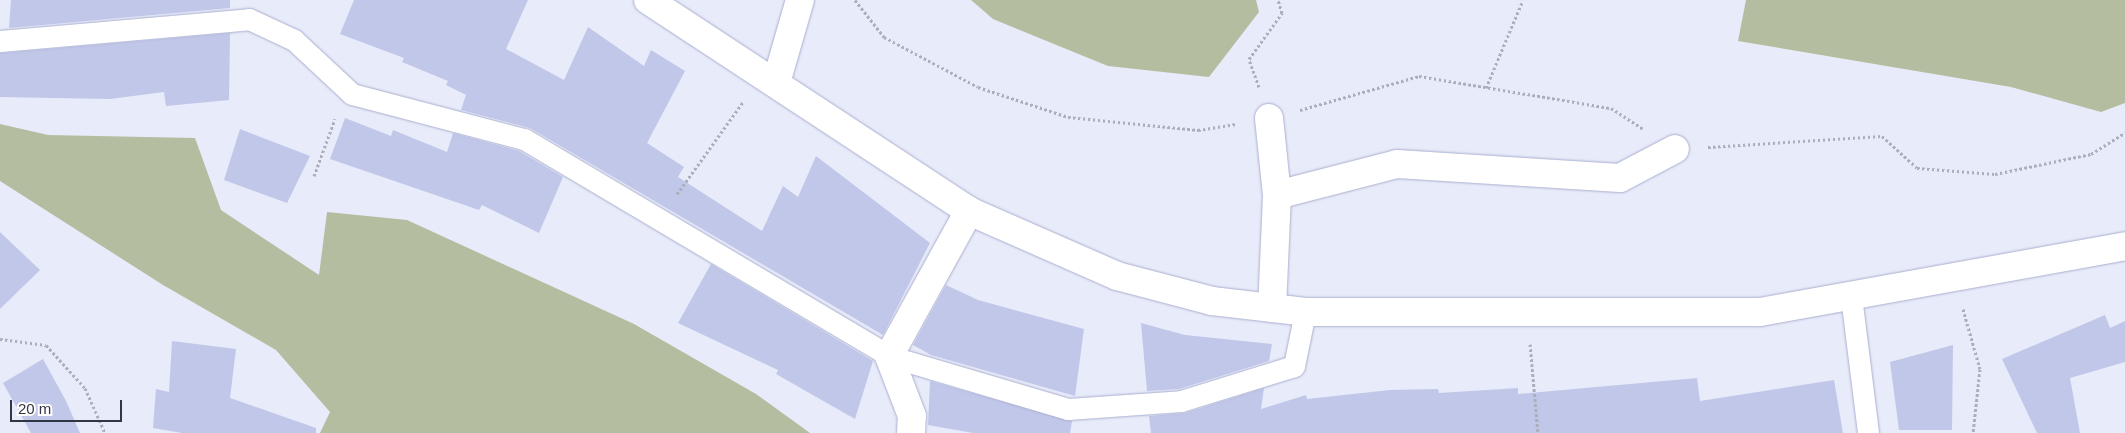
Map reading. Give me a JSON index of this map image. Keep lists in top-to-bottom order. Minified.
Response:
{"scale_bar":"20 m"}
